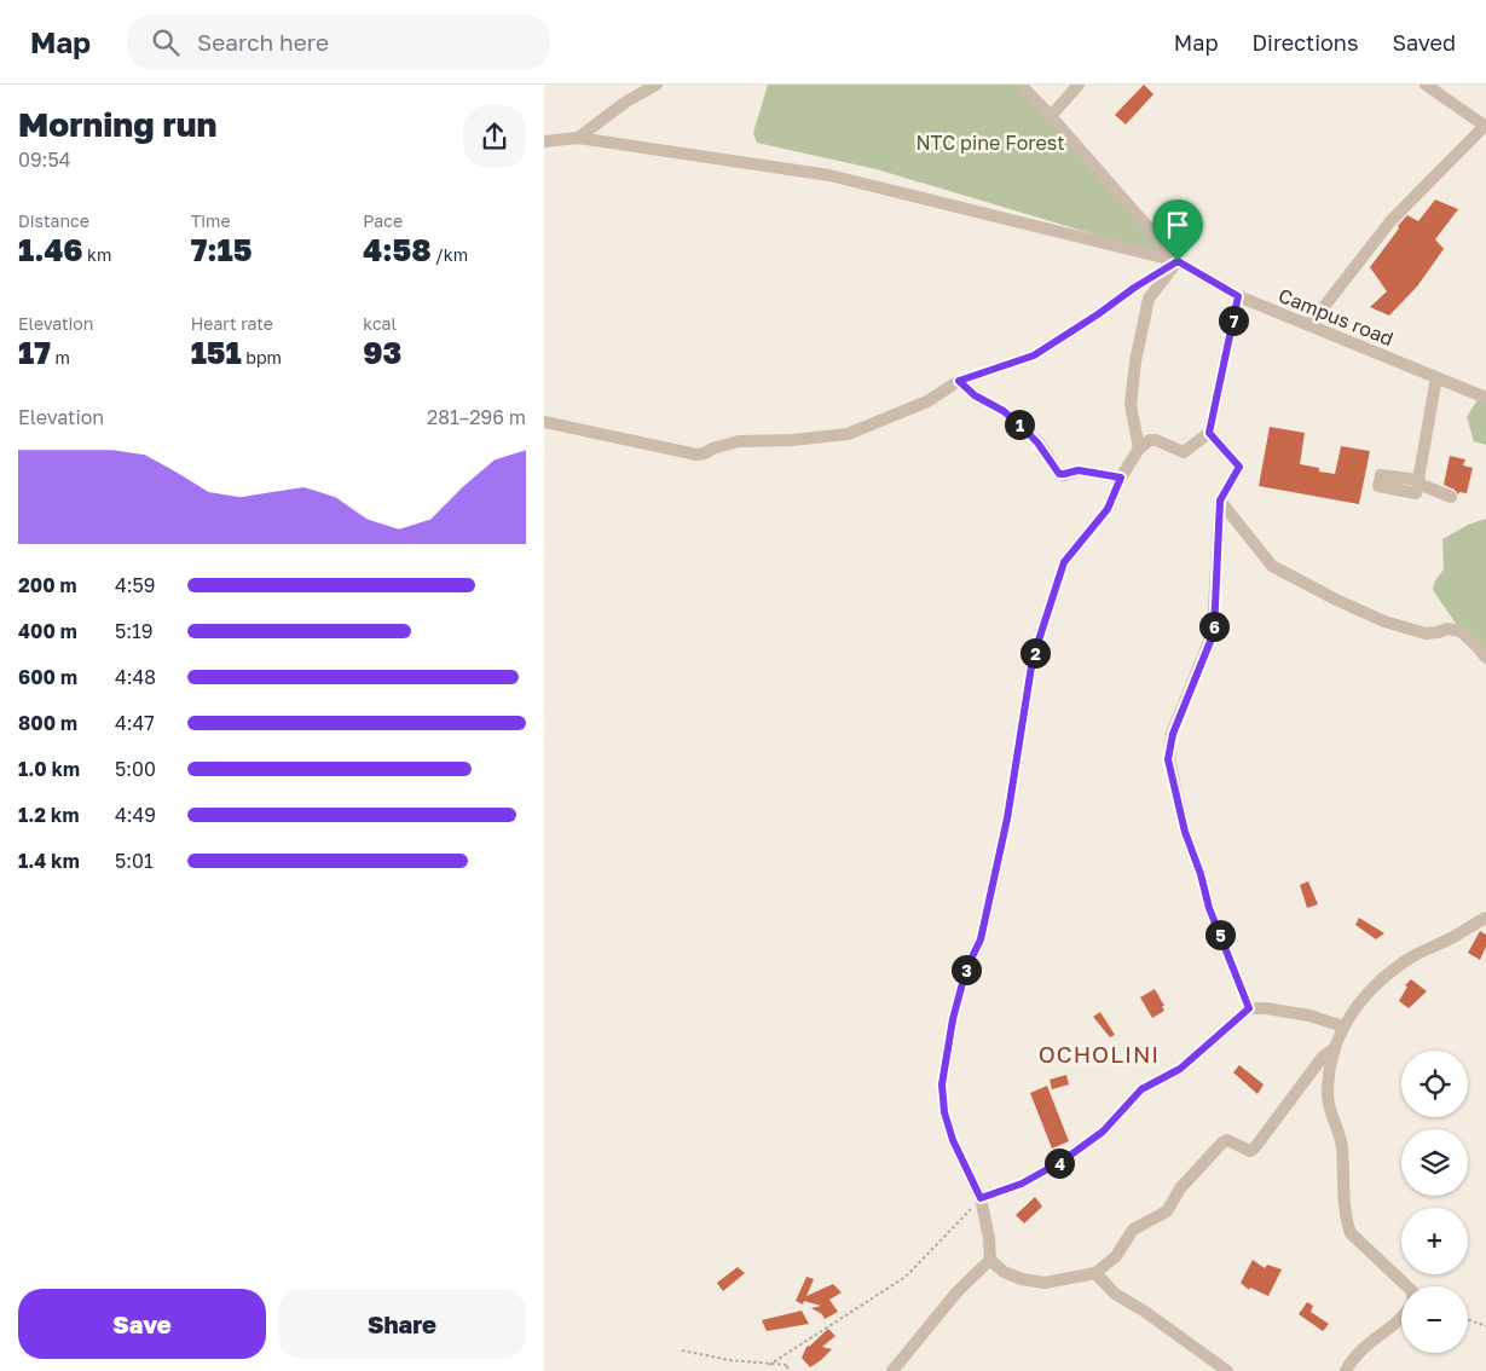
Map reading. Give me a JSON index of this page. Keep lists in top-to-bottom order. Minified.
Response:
{"streets":{"street":["Campus road"]},"districts":["OCHOLINI"],"parks":["NTC pine Forest"],"page":{"header":"Map","search":"Search here","nav":["Map","Directions","Saved"],"heading":["Morning run","09:54"],"stats":[["Distance","1.46 km"],["Time","7:15"],["Pace","4:58 /km"],["Elevation","17 m"],["Heart rate","151 bpm"],["kcal","93"]],"pins":["7","1","6","2","5","3","4"],"chart":["Elevation","281–296 m"],"list":[{"name":"200 m","note":"4:59"},{"name":"400 m","note":"5:19"},{"name":"600 m","note":"4:48"},{"name":"800 m","note":"4:47"},{"name":"1.0 km","note":"5:00"},{"name":"1.2 km","note":"4:49"},{"name":"1.4 km","note":"5:01"}],"map_buttons":["+","−"],"buttons":["Save","Share"]}}
